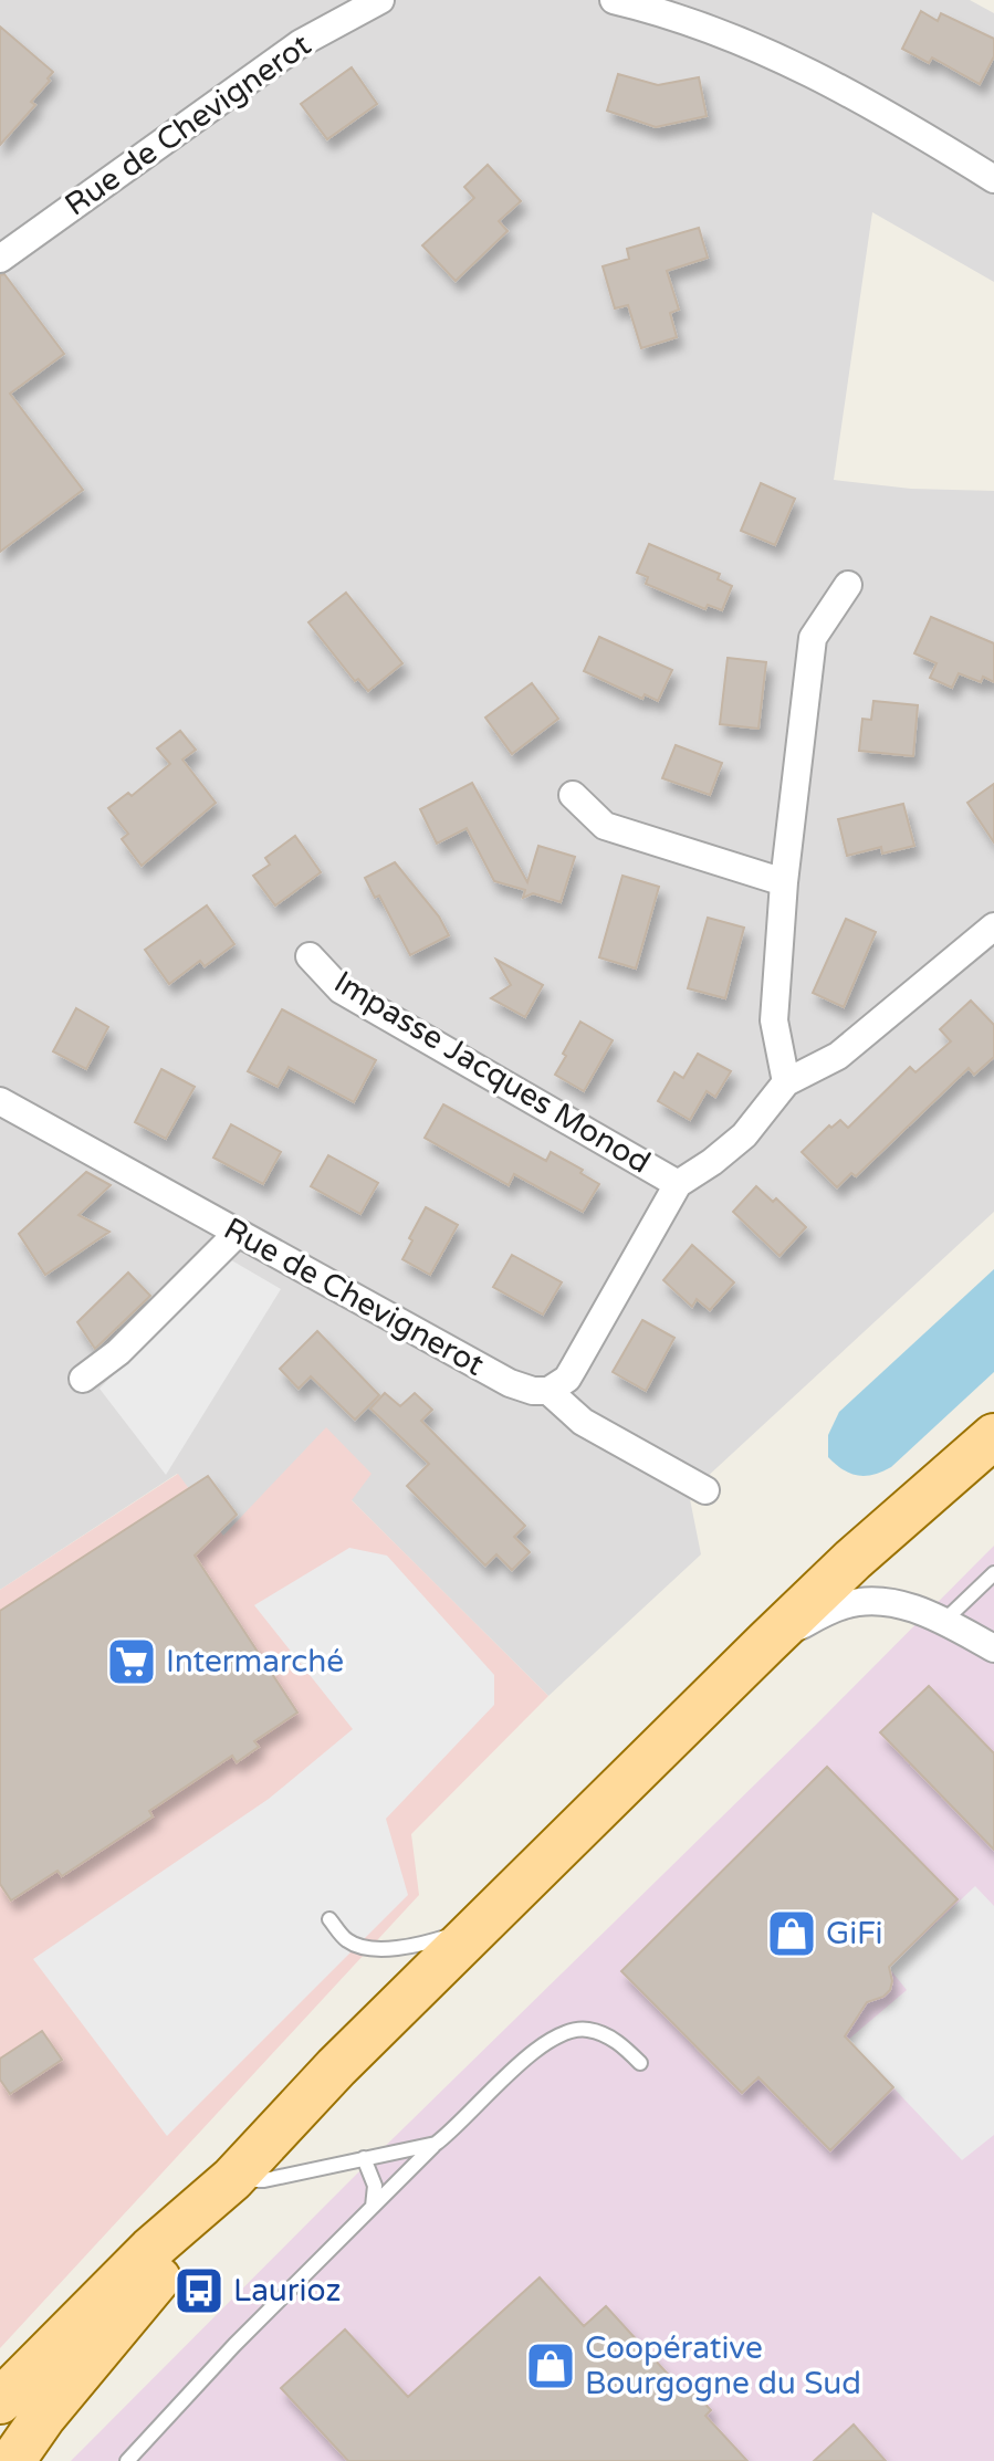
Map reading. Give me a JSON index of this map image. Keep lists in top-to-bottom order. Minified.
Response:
{"streets":{"street":["Rue de Chevignerot","Impasse Jacques Monod"]},"places":{"supermarket":["Intermarché"],"shop":["GiFi","Coopérative Bourgogne du Sud"],"bus stop":["Laurioz"]}}
